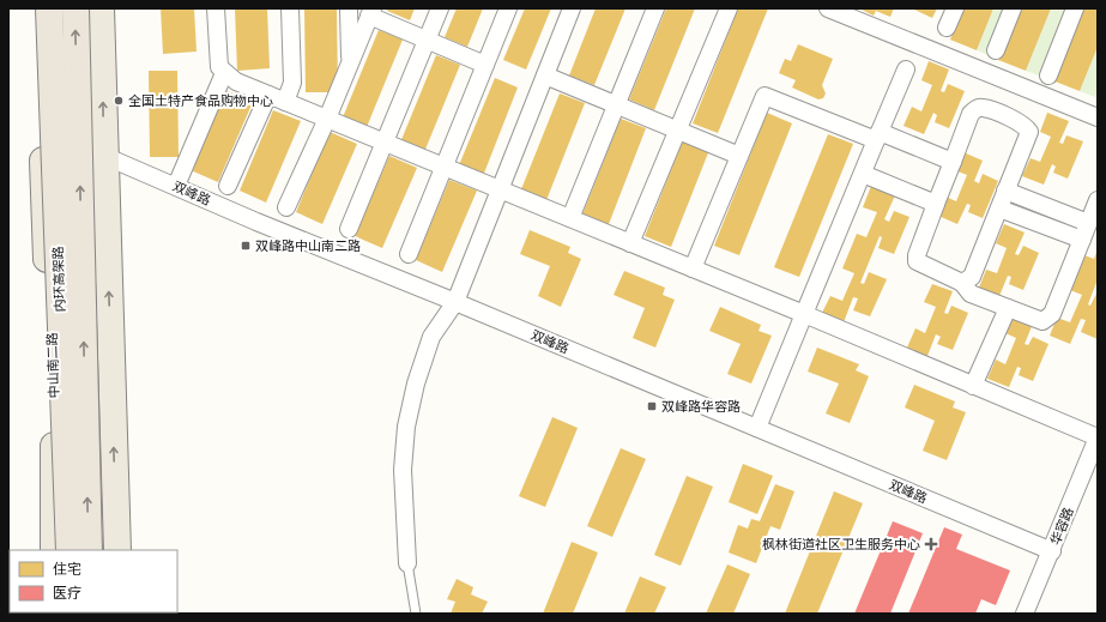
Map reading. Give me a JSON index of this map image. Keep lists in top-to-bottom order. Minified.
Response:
{"streets":{"highway":["内环高架路"],"main road":["中山南二路"],"street":["双峰路","华容路"]},"crossings":[["双峰路","中山南二路"],["双峰路","华容路"]],"places":{"other":["全国土特产食品购物中心"],"transit":["双峰路中山南二路","双峰路华容路"],"health":["枫林街道社区卫生服务中心"]},"legend":["住宅","医疗"]}
